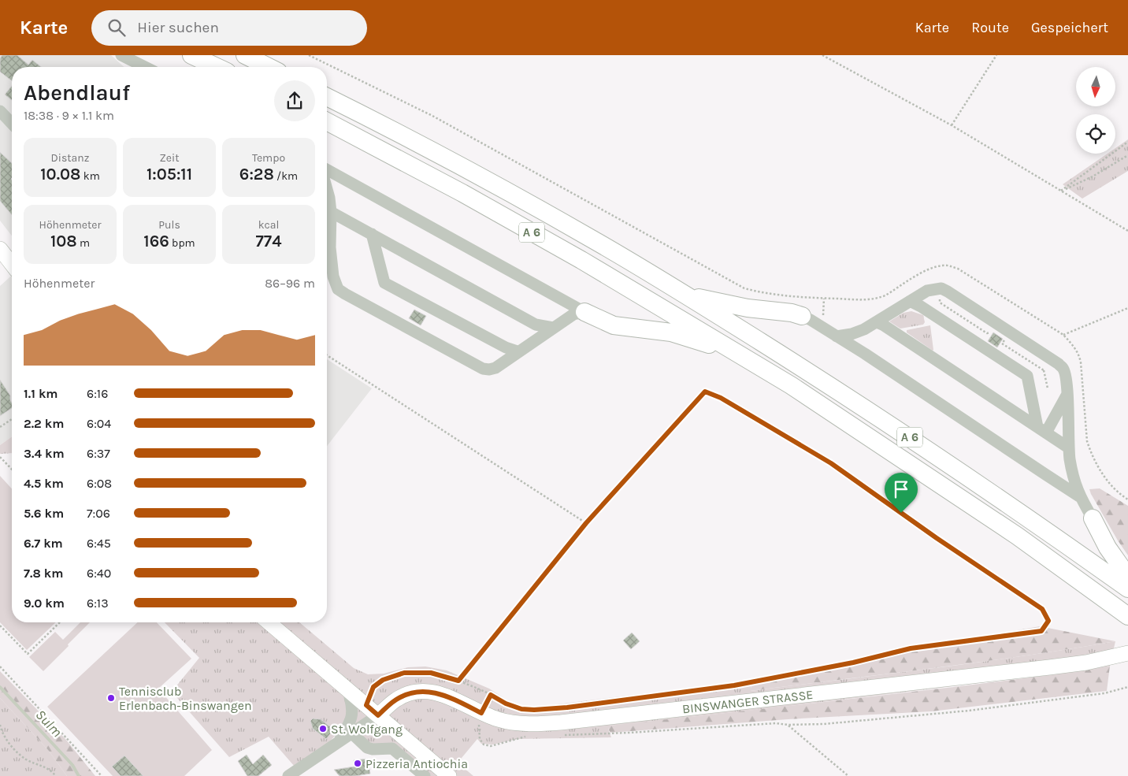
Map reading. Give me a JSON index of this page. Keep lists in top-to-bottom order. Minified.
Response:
{"streets":{"highway":["A 6"],"main road":["BINSWANGER STRASSE"]},"water":["Sulm"],"places":["Tennisclub Erlenbach-Binswangen","St. Wolfgang","Pizzeria Antiochia"],"north":"bottom","page":{"header":"Karte","search":"Hier suchen","nav":["Karte","Route","Gespeichert"],"heading":["Abendlauf","18:38 · 9 × 1.1 km"],"stats":[["Distanz","10.08 km"],["Zeit","1:05:11"],["Tempo","6:28 /km"],["Höhenmeter","108 m"],["Puls","166 bpm"],["kcal","774"]],"chart":["Höhenmeter","86–96 m"],"list":[{"name":"1.1 km","note":"6:16"},{"name":"2.2 km","note":"6:04"},{"name":"3.4 km","note":"6:37"},{"name":"4.5 km","note":"6:08"},{"name":"5.6 km","note":"7:06"},{"name":"6.7 km","note":"6:45"},{"name":"7.8 km","note":"6:40"},{"name":"9.0 km","note":"6:13"}]}}
